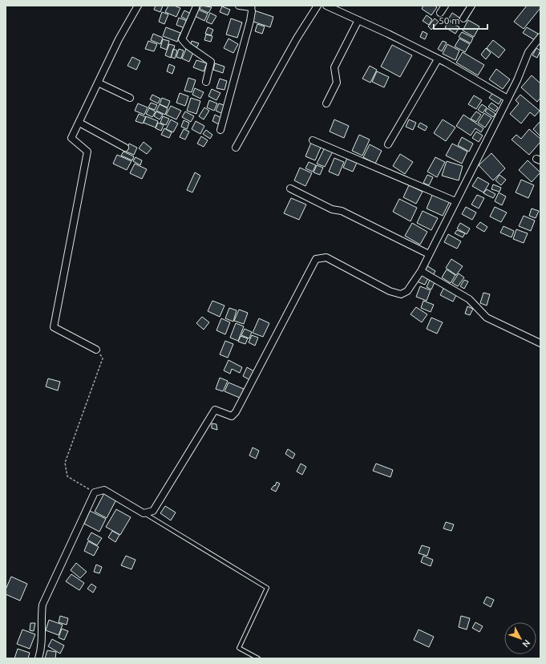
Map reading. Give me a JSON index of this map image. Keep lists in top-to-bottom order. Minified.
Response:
{"scale_bar":"50 m","north":"bottom right"}
